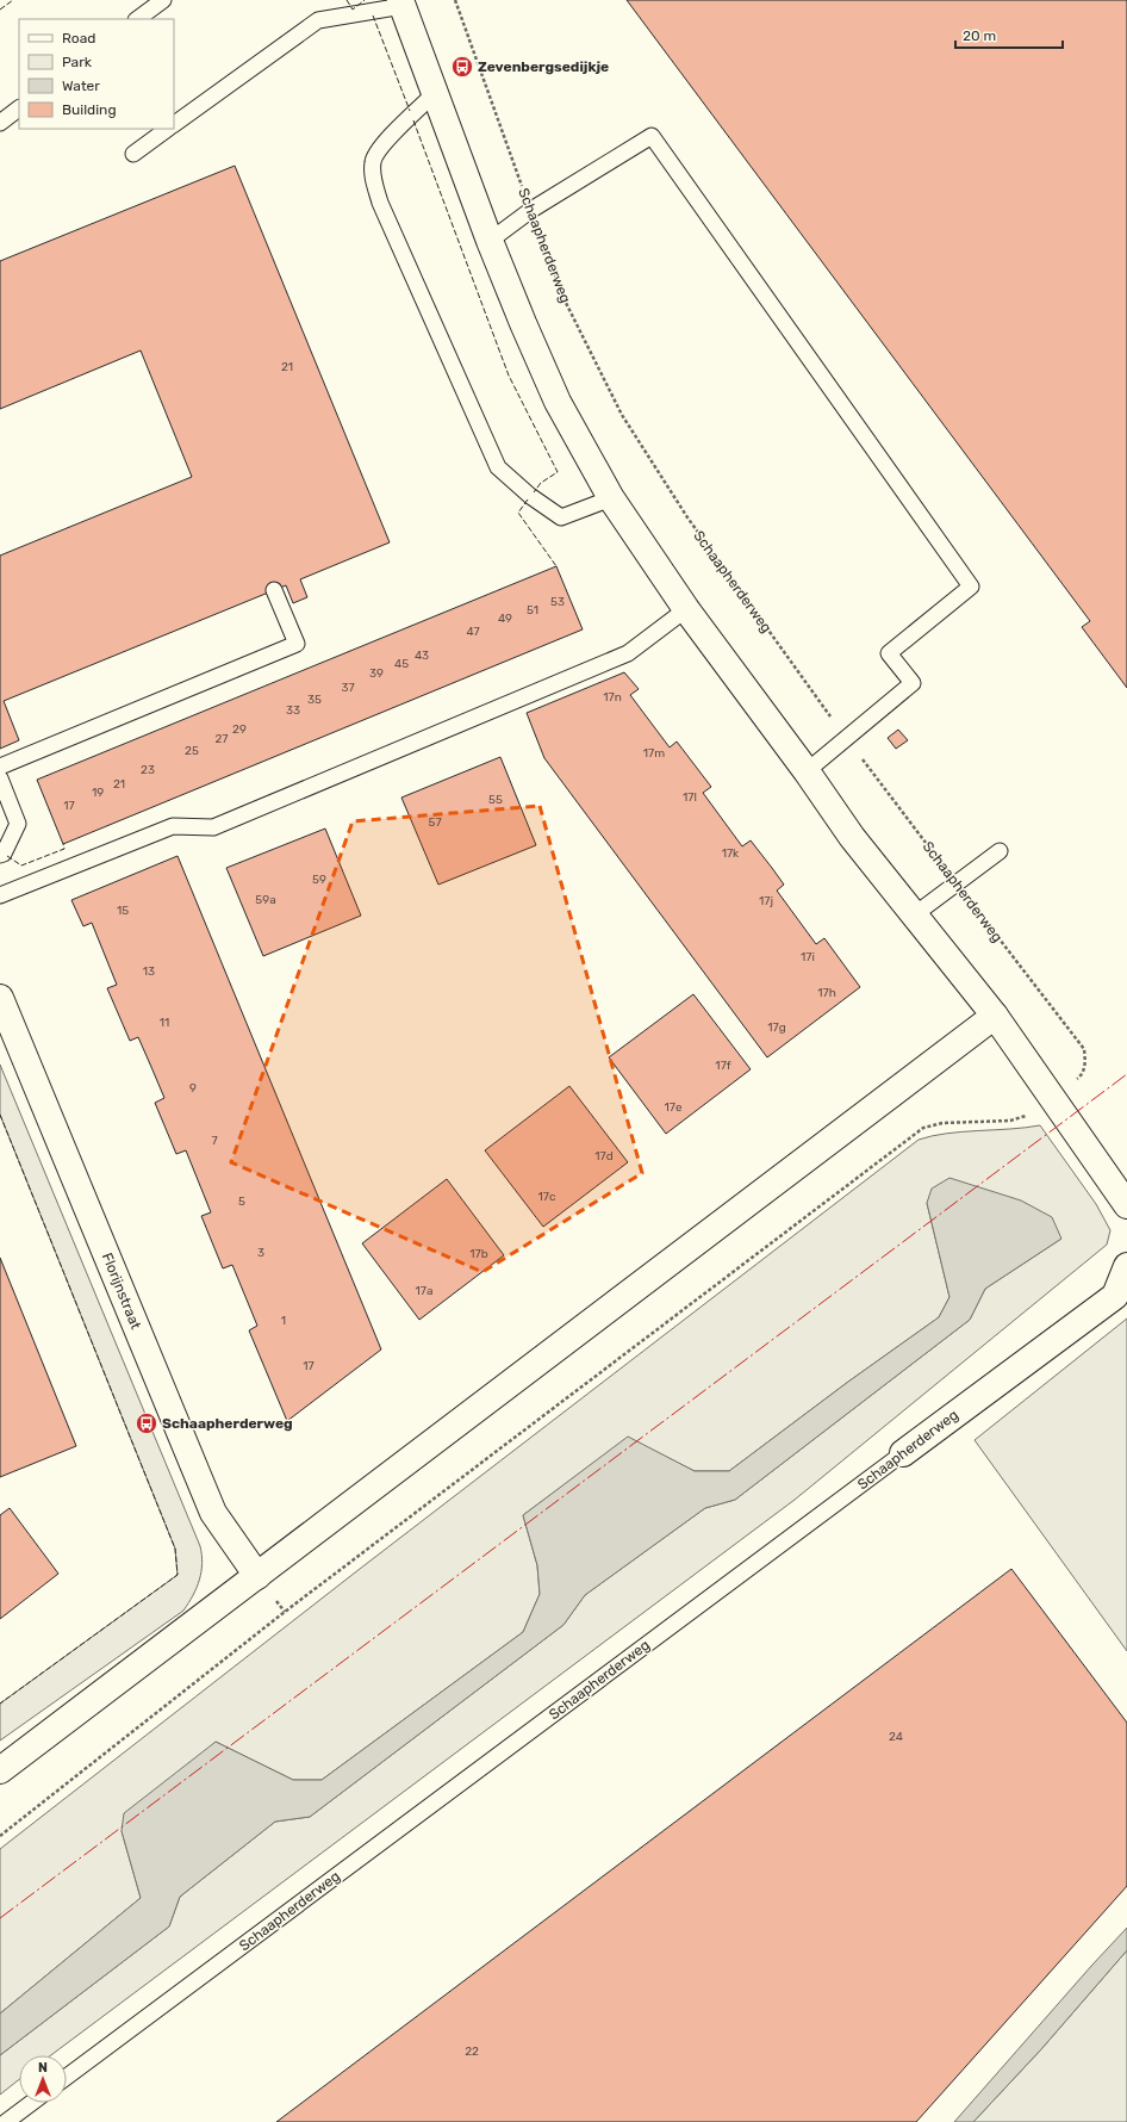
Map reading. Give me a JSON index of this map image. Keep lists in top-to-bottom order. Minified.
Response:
{"streets":{"street":["Schaapherderweg","Florijnstraat"]},"places":{"bus stop":["Zevenbergsedijkje","Schaapherderweg"]},"house_numbers":["21","53","51","49","47","43","45","39","37","17n","35","33","29","27","25","17m","23","21","19","17l","55","17","57","17k","59","59a","17j","15","17i","13","17h","11","17g","17f","9","17e","7","17d","17c","5","3","17b","17a","1","17","24","22"],"legend":["Road","Park","Water","Building"],"scale_bar":"20 m","north":"top"}
